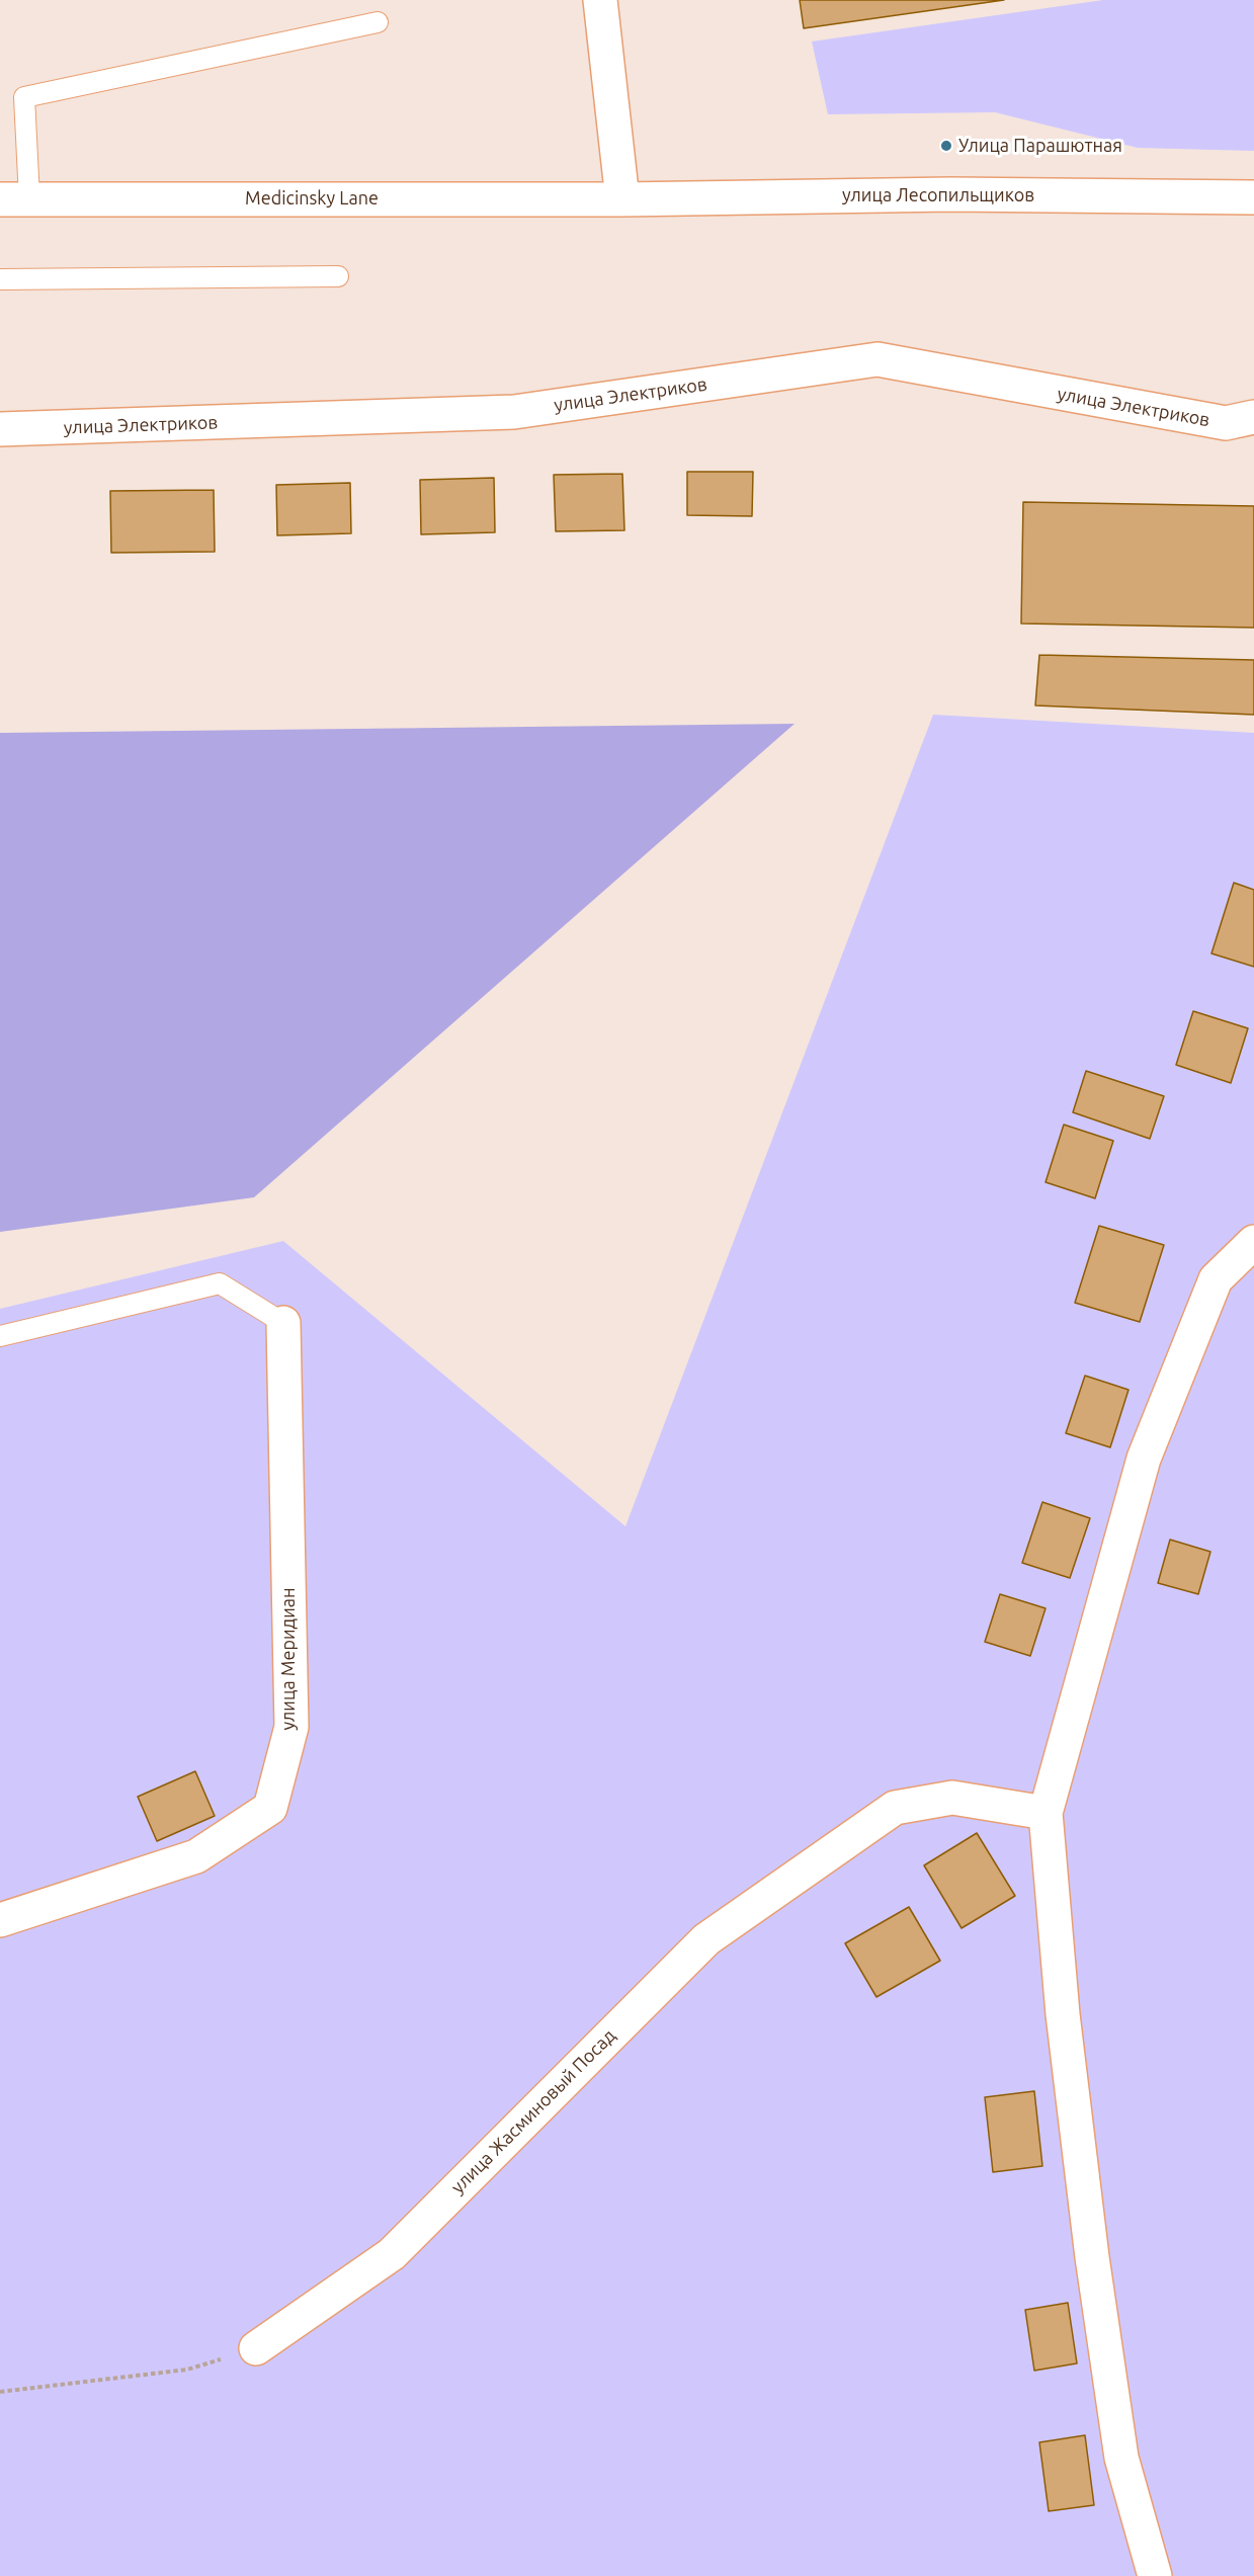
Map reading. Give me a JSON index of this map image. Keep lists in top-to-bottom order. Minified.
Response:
{"streets":{"street":["улица Лесопильщиков","Medicinsky Lane","улица Электриков","улица Меридиан","улица Жасминовый Посад"]},"crossings":[["улица Лесопильщиков","Medicinsky Lane"]],"places":["Улица Парашютная"]}
